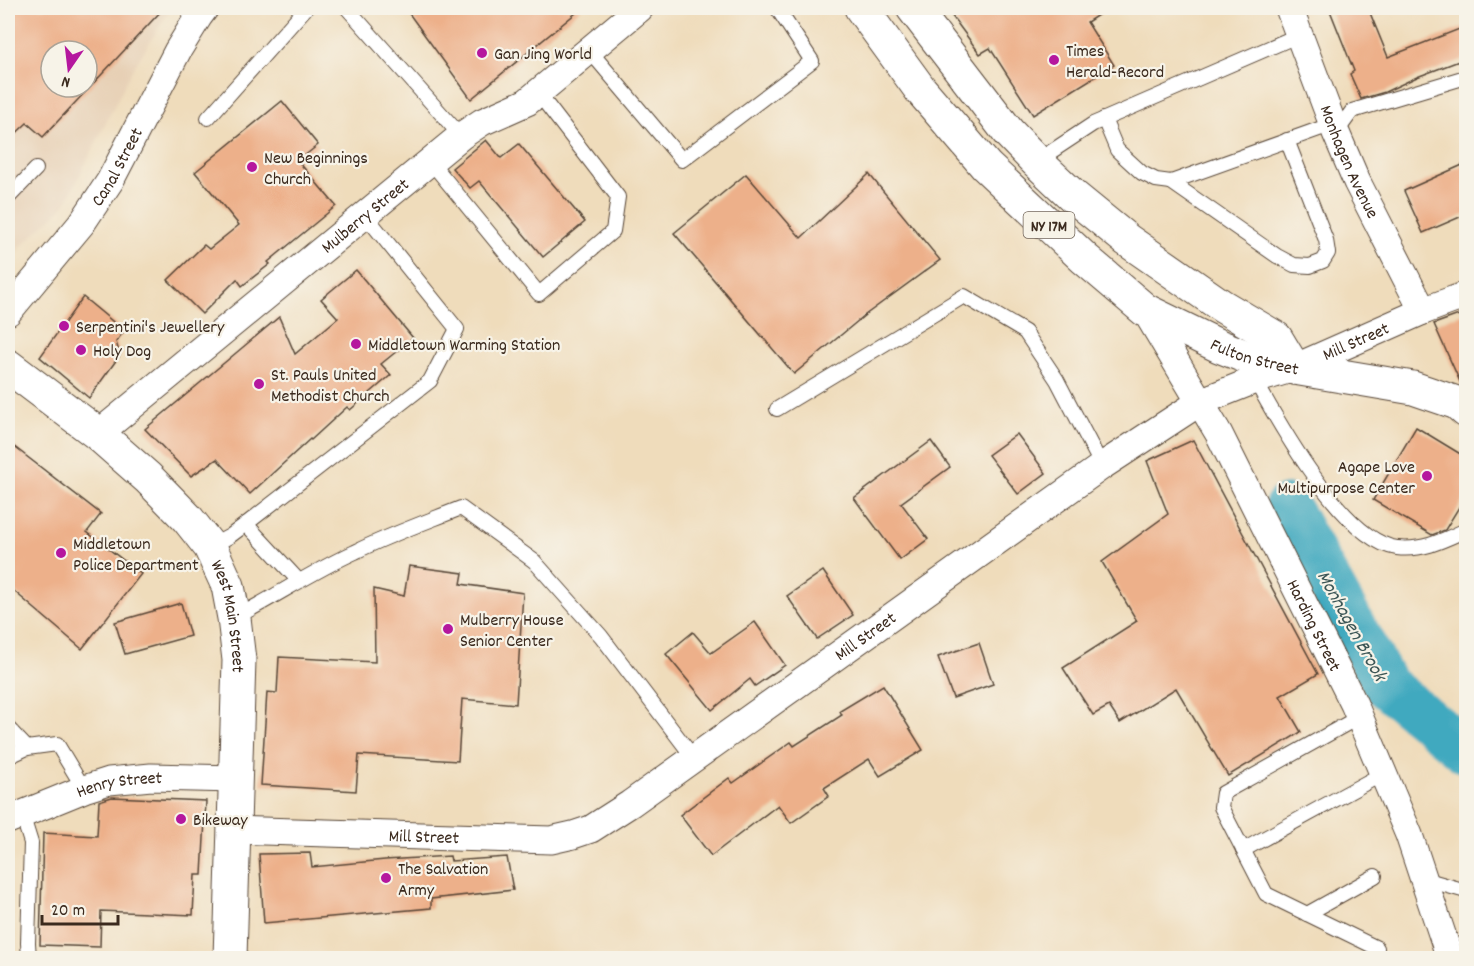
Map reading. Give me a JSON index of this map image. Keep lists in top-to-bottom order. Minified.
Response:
{"streets":{"main road":["NY 17M","Fulton Street","West Main Street"],"street":["Monhagen Avenue","Canal Street","Mulberry Street","Mill Street","Harding Street","Henry Street"]},"crossings":[["Monhagen Avenue","Mill Street"],["Mulberry Street","West Main Street"],["NY 17M","Mill Street"],["NY 17M","Fulton Street"],["Mill Street","Fulton Street"],["Mill Street","West Main Street"],["Mill Street","Harding Street"],["Fulton Street","Harding Street"],["West Main Street","Henry Street"]],"water":["Monhagen Brook"],"places":["Gan Jing World","Times Herald-Record","New Beginnings Church","Serpentini's Jewellery","Middletown Warming Station","Holy Dog","St. Pauls United Methodist Church","Agape Love Multipurpose Center","Middletown Police Department","Mulberry House Senior Center","Bikeway","The Salvation Army"],"scale_bar":"20 m","north":"bottom"}
